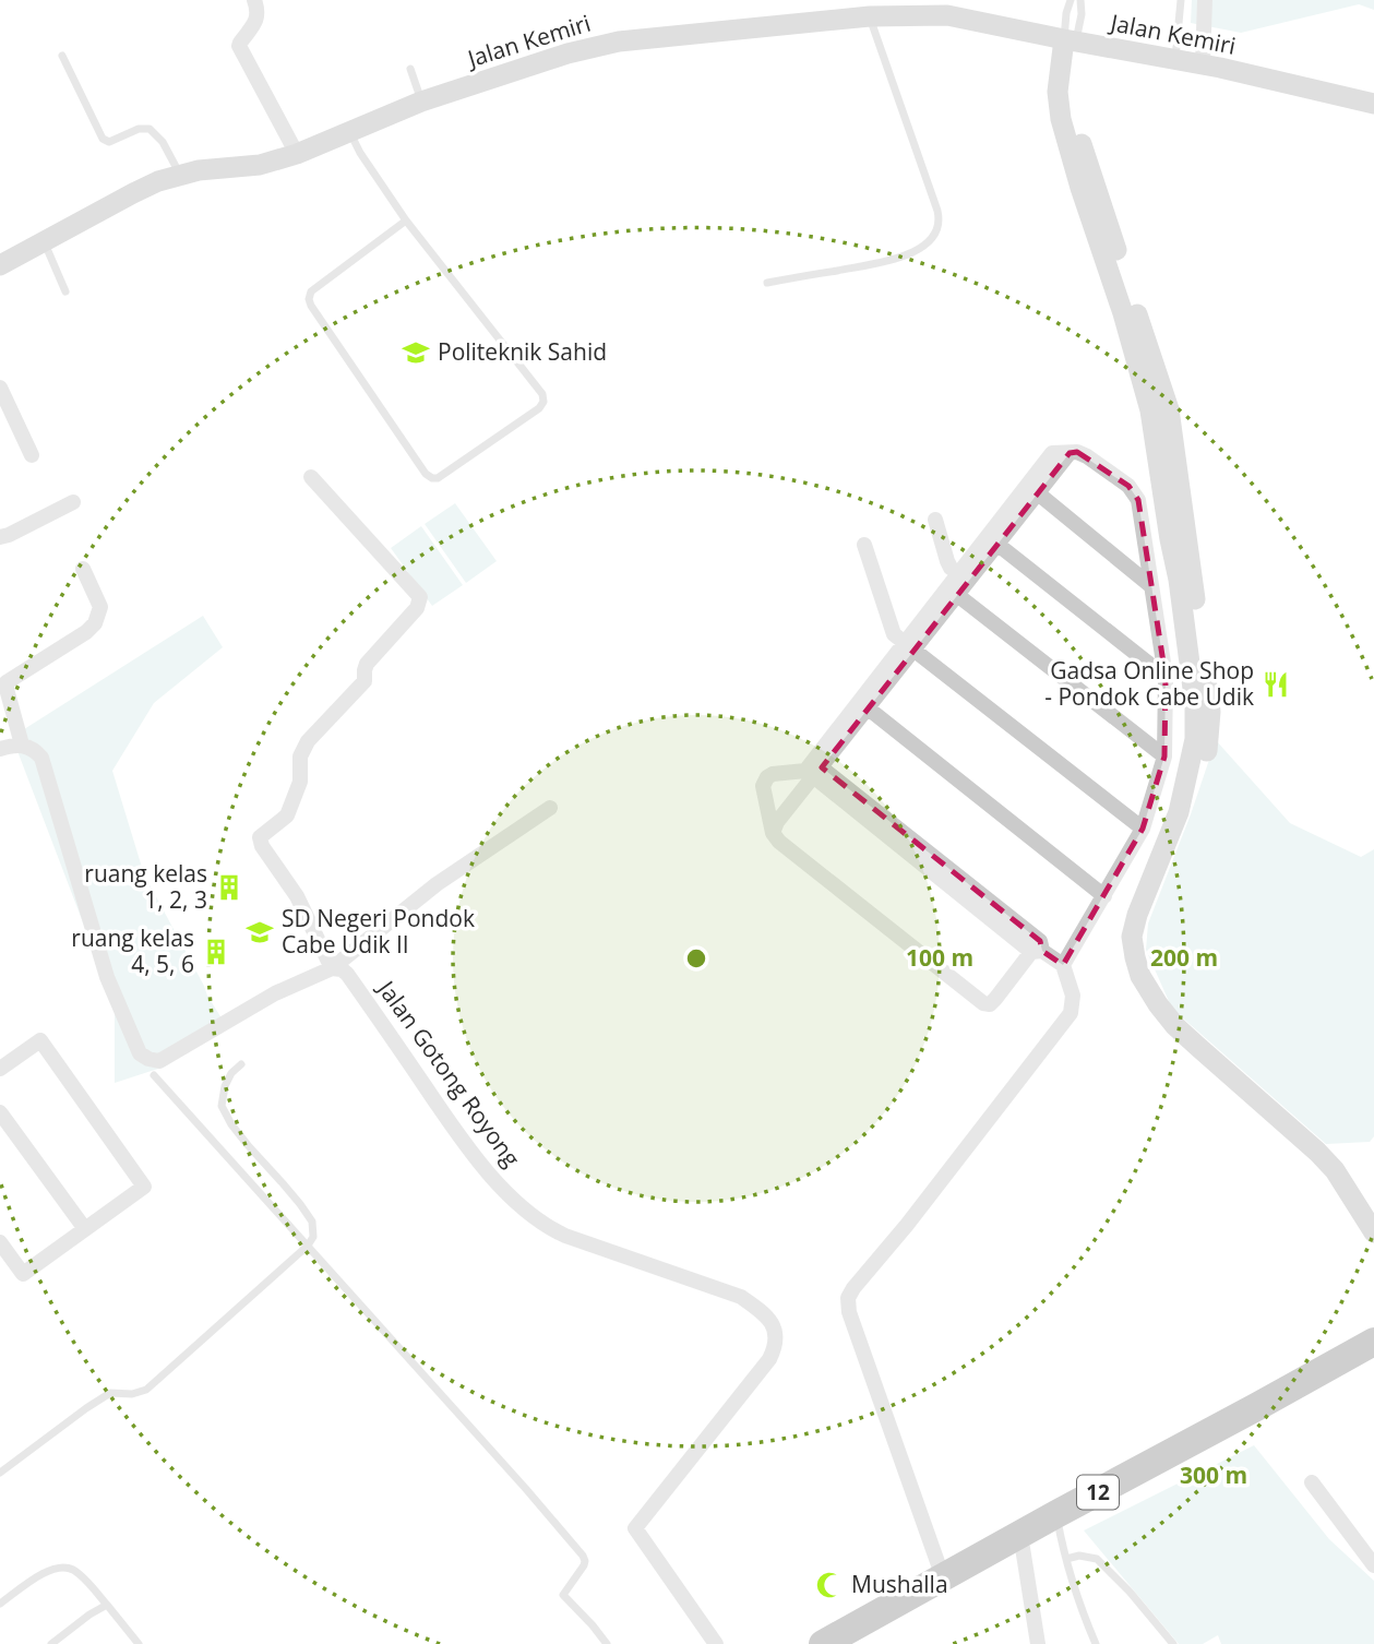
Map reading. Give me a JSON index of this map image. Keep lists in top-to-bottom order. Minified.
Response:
{"streets":{"highway":["12"],"street":["Jalan Kemiri","Jalan Gotong Royong"]},"places":{"school or university":["Politeknik Sahid","SD Negeri Pondok Cabe Udik II"],"restaurant":["Gadsa Online Shop - Pondok Cabe Udik"],"building":["ruang kelas 1, 2, 3","ruang kelas 4, 5, 6"],"mosque":["Mushalla"]},"rings":["100 m","200 m","300 m"]}
